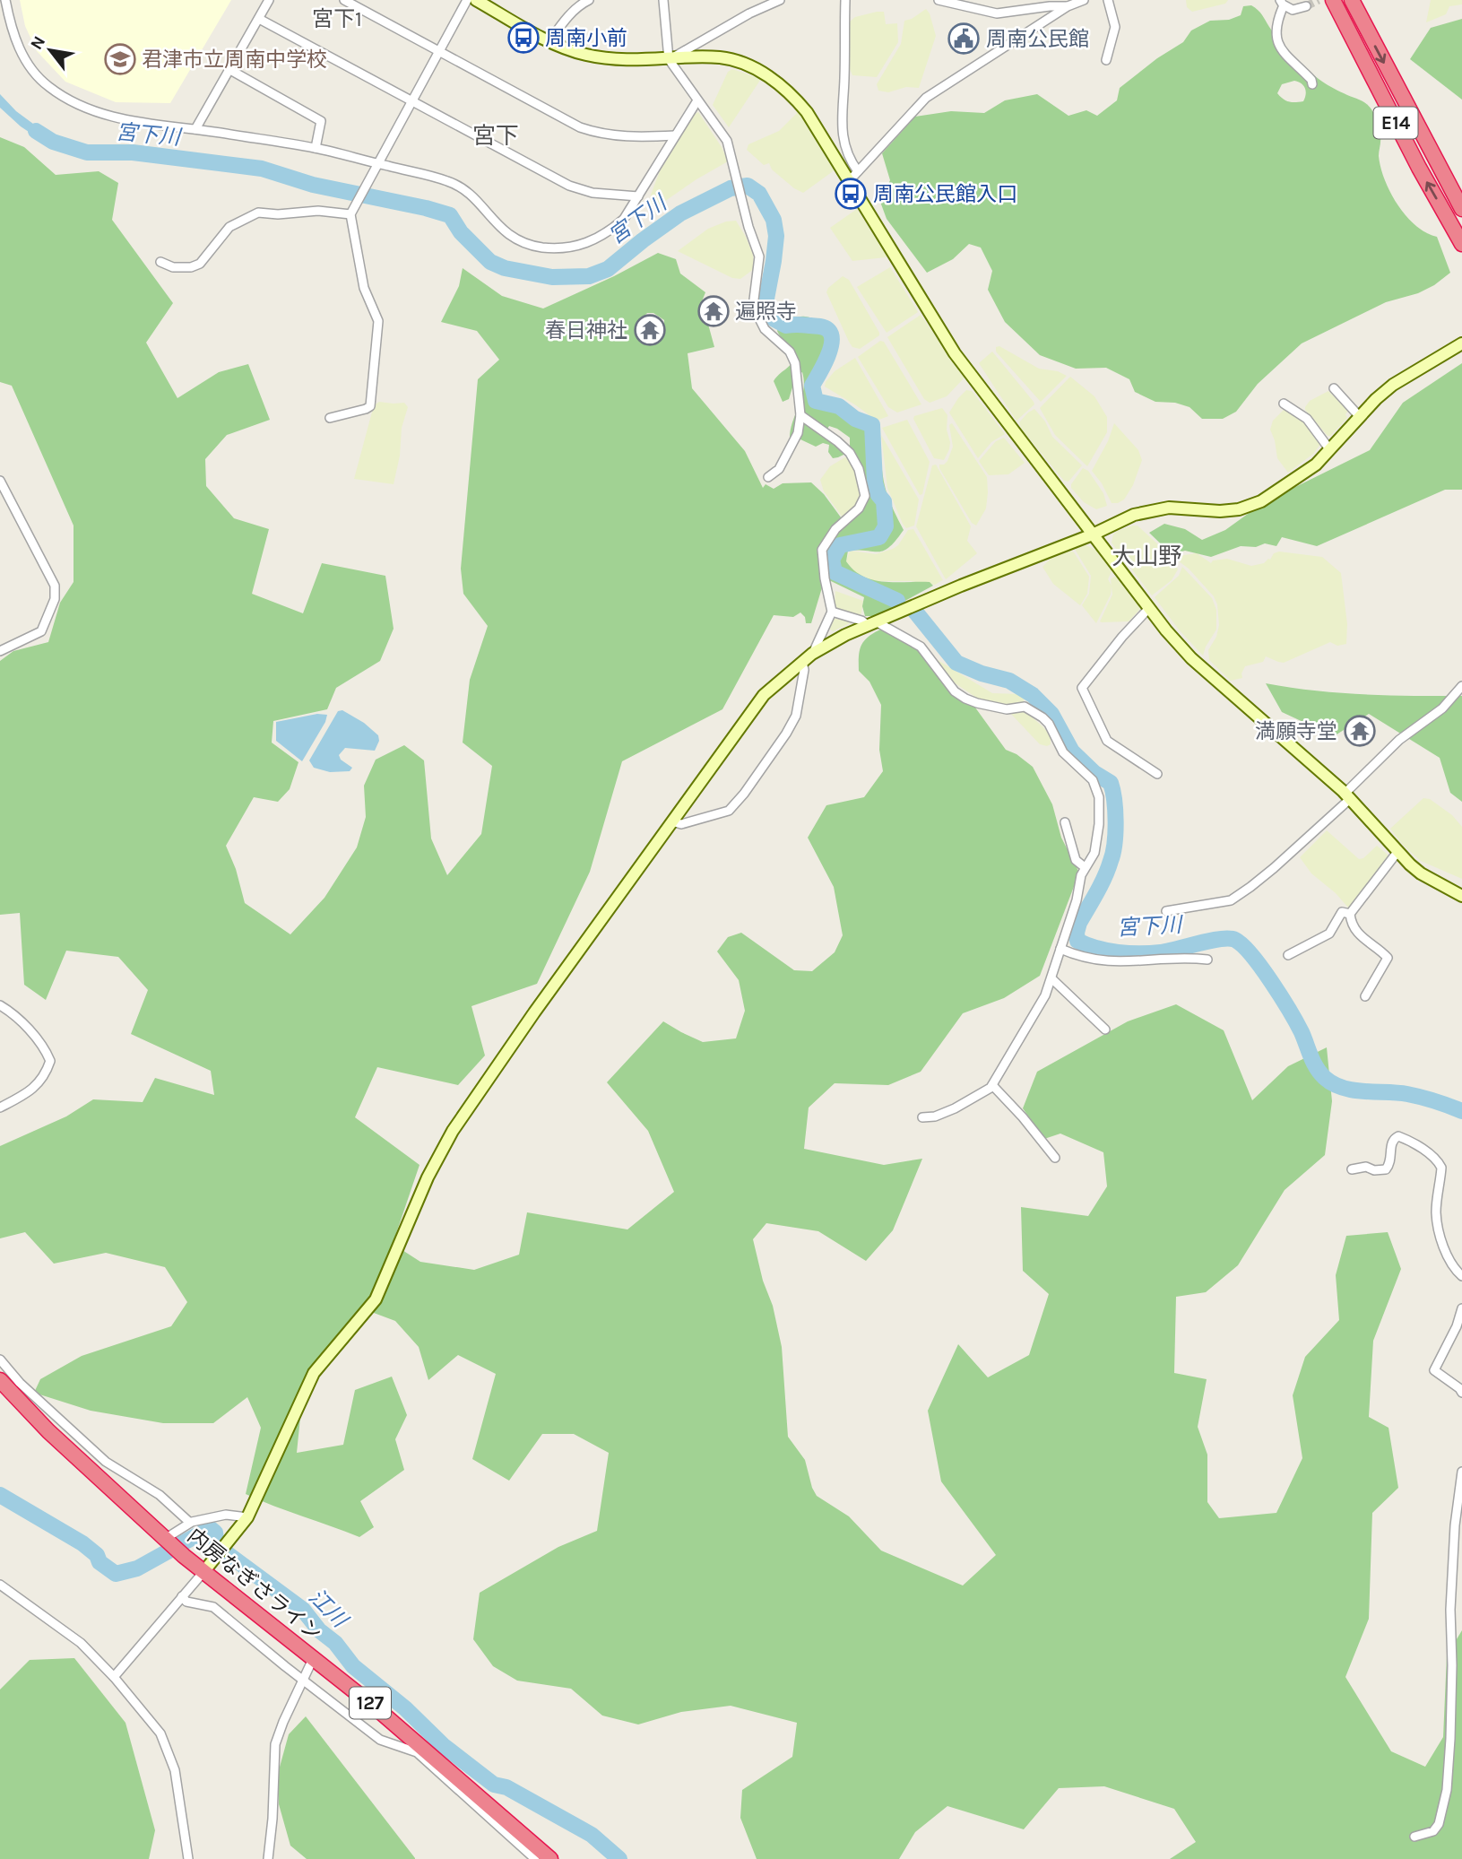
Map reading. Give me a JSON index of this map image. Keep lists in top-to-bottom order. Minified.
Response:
{"streets":{"highway":["E14","内房なぎさライン","127"]},"districts":["宮下1","宮下","大山野"],"water":["宮下川","江川"],"places":{"bus stop":["周南小前","周南公民館入口"],"public building":["周南公民館"],"school or university":["君津市立周南中学校"],"temple":["遍照寺","春日神社","満願寺堂"]},"north":"top left"}
